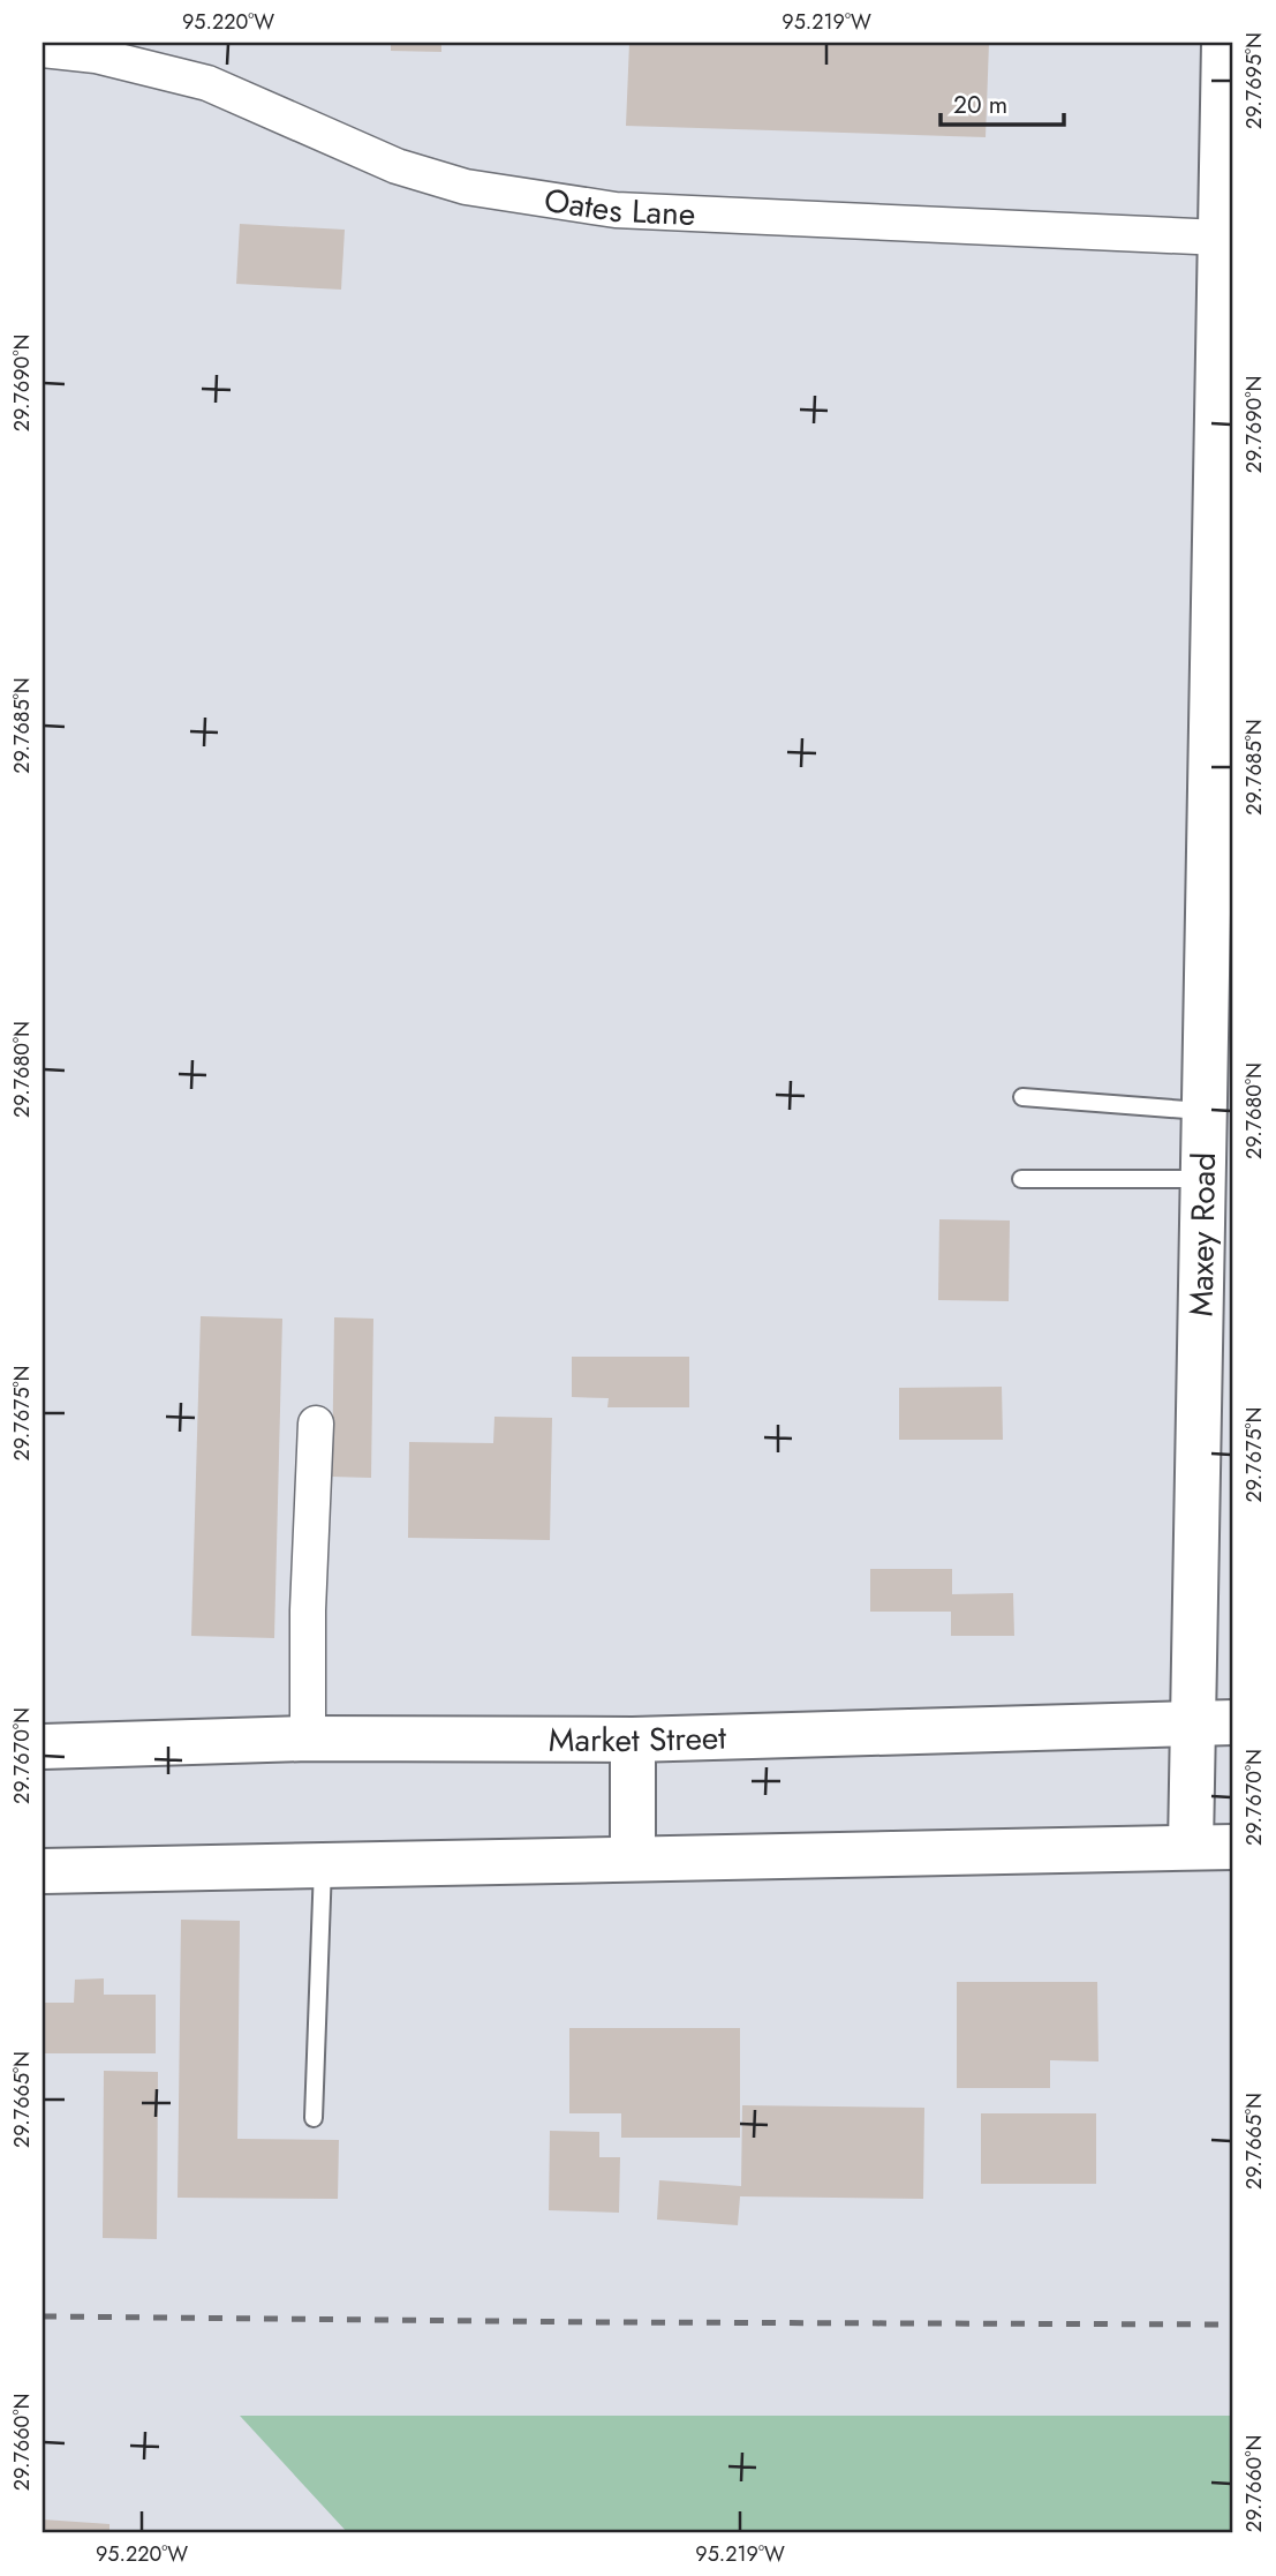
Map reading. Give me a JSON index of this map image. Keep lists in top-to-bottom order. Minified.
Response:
{"streets":{"main road":["Maxey Road","Market Street"],"street":["Oates Lane"]},"crossings":[["Oates Lane","Maxey Road"],["Maxey Road","Market Street"]],"scale_bar":"20 m","coordinates":["95.220°W","95.219°W","29.7695°N","29.7690°N","29.7685°N","29.7680°N","29.7675°N","29.7670°N","29.7665°N","29.7660°N"]}
